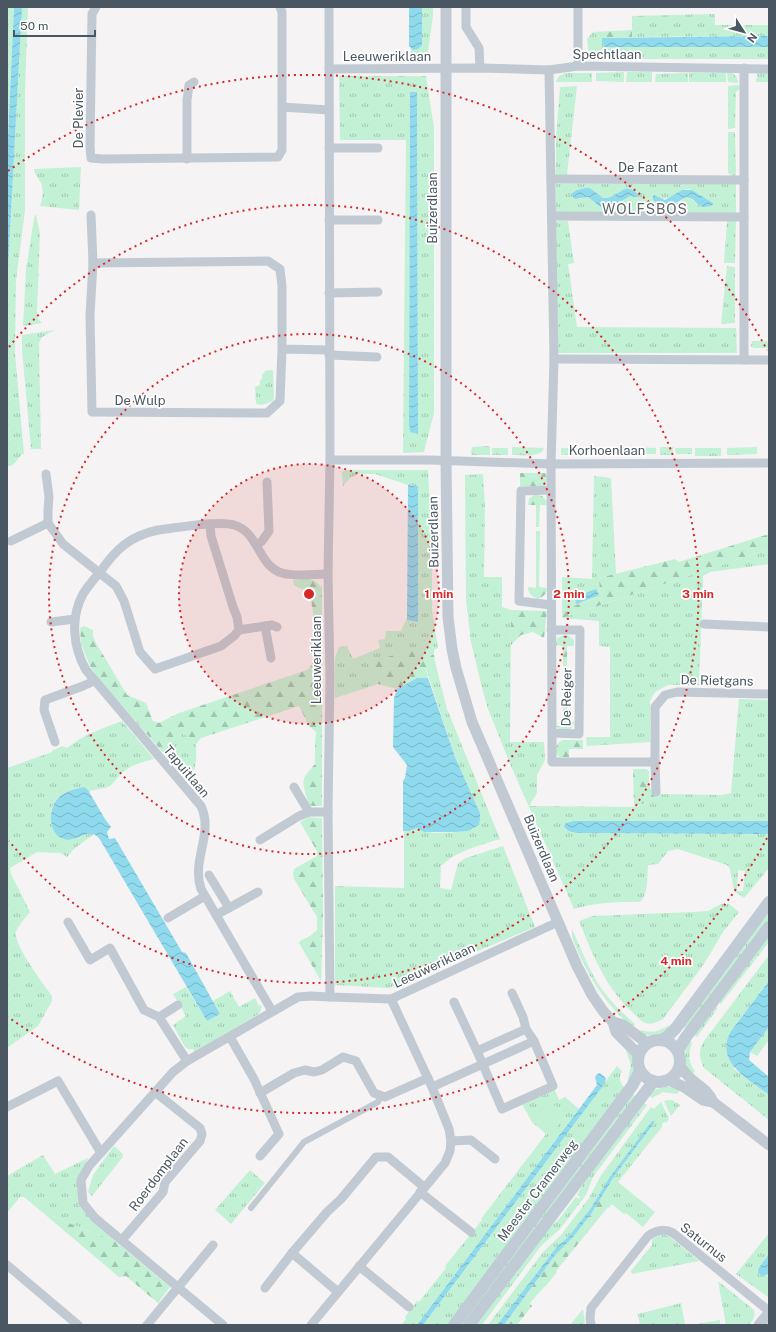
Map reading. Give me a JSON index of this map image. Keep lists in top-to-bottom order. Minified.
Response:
{"streets":{"main road":["Meester Cramerweg"],"street":["Spechtlaan","Leeuweriklaan","De Plevier","De Fazant","Buizerdlaan","De Wulp","Korhoenlaan","De Rietgans","De Reiger","Tapuitlaan","Roerdomplaan","Saturnus"]},"crossings":[["Spechtlaan","Leeuweriklaan"],["Spechtlaan","Buizerdlaan"],["Leeuweriklaan","Buizerdlaan"],["Leeuweriklaan","Tapuitlaan"],["Buizerdlaan","Korhoenlaan"],["Buizerdlaan","Meester Cramerweg"],["Korhoenlaan","De Reiger"]],"districts":["WOLFSBOS"],"scale_bar":"50 m","north":"bottom right","rings":["1 min","2 min","3 min","4 min"]}
